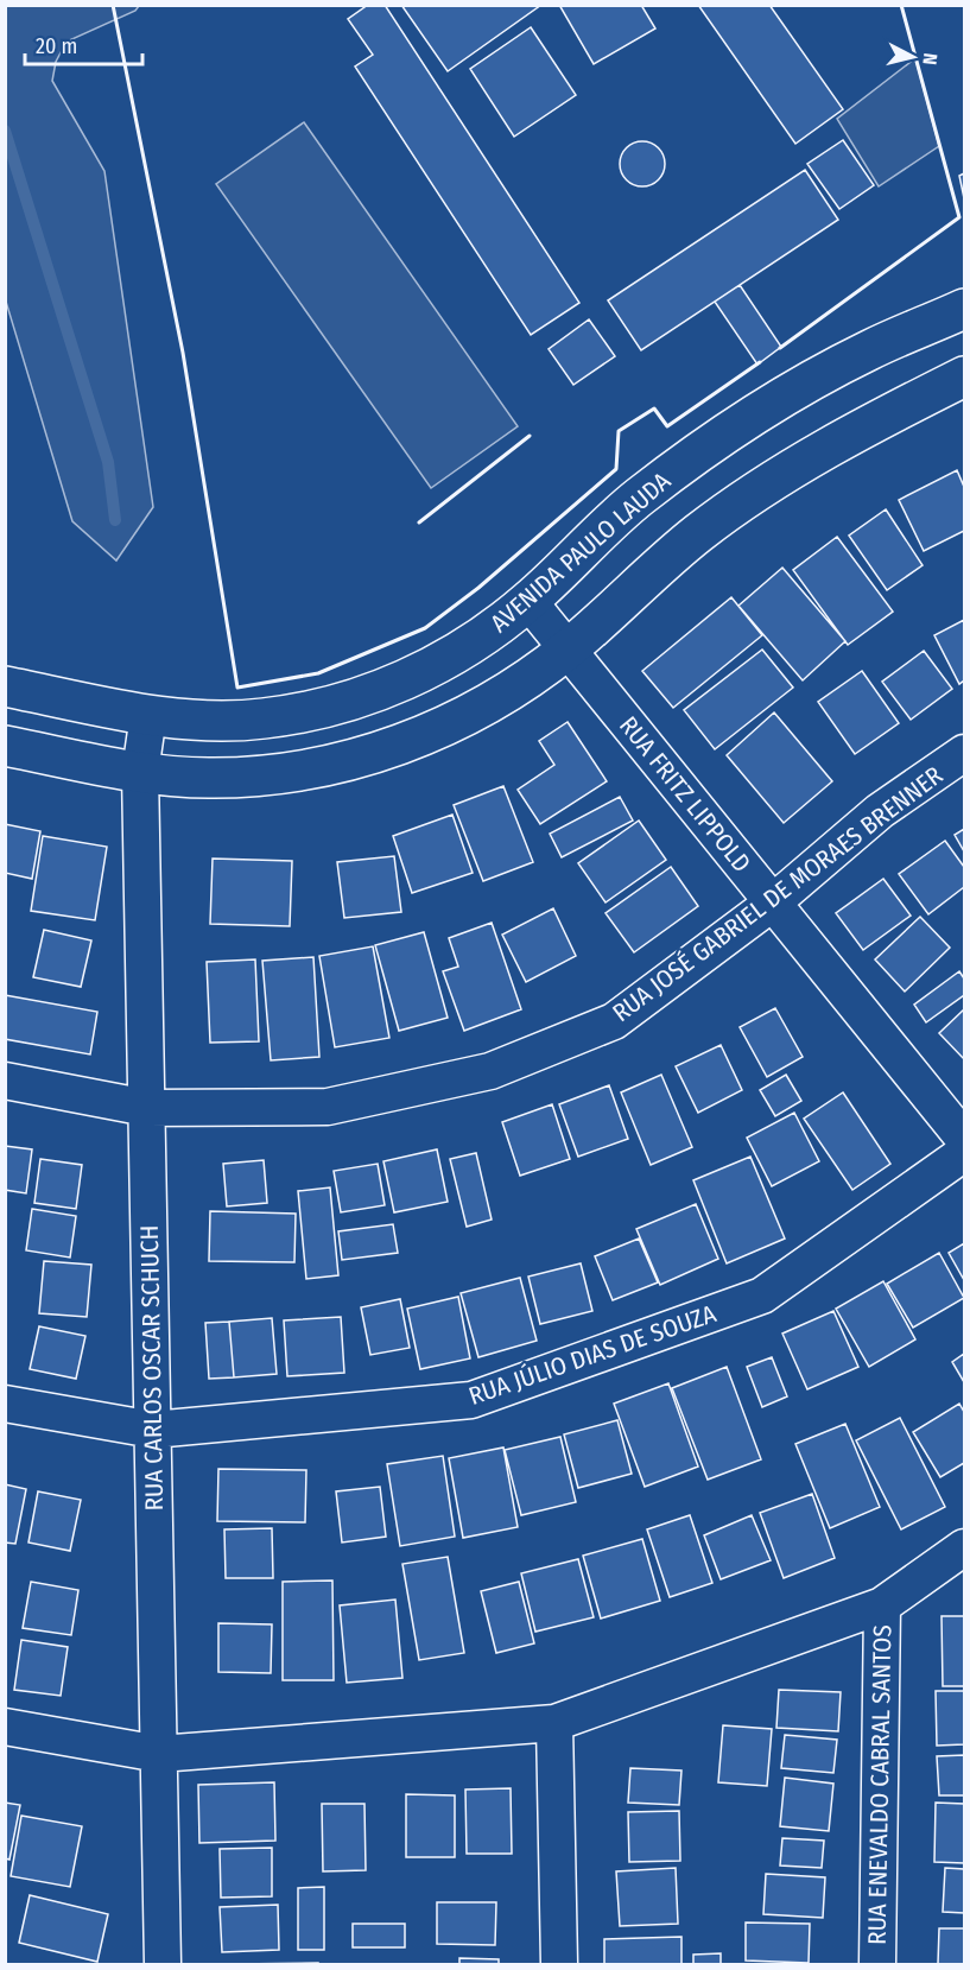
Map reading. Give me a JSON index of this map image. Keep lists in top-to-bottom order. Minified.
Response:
{"streets":{"main road":["AVENIDA PAULO LAUDA"],"street":["RUA FRITZ LIPPOLD","RUA JOSÉ GABRIEL DE MORAES BRENNER","RUA JÚLIO DIAS DE SOUZA","RUA CARLOS OSCAR SCHUCH","RUA ENEVALDO CABRAL SANTOS"]},"crossings":[["AVENIDA PAULO LAUDA","RUA FRITZ LIPPOLD"],["AVENIDA PAULO LAUDA","RUA CARLOS OSCAR SCHUCH"],["RUA FRITZ LIPPOLD","RUA JOSÉ GABRIEL DE MORAES BRENNER"],["RUA JOSÉ GABRIEL DE MORAES BRENNER","RUA CARLOS OSCAR SCHUCH"],["RUA JÚLIO DIAS DE SOUZA","RUA CARLOS OSCAR SCHUCH"]],"scale_bar":"20 m","north":"right"}
